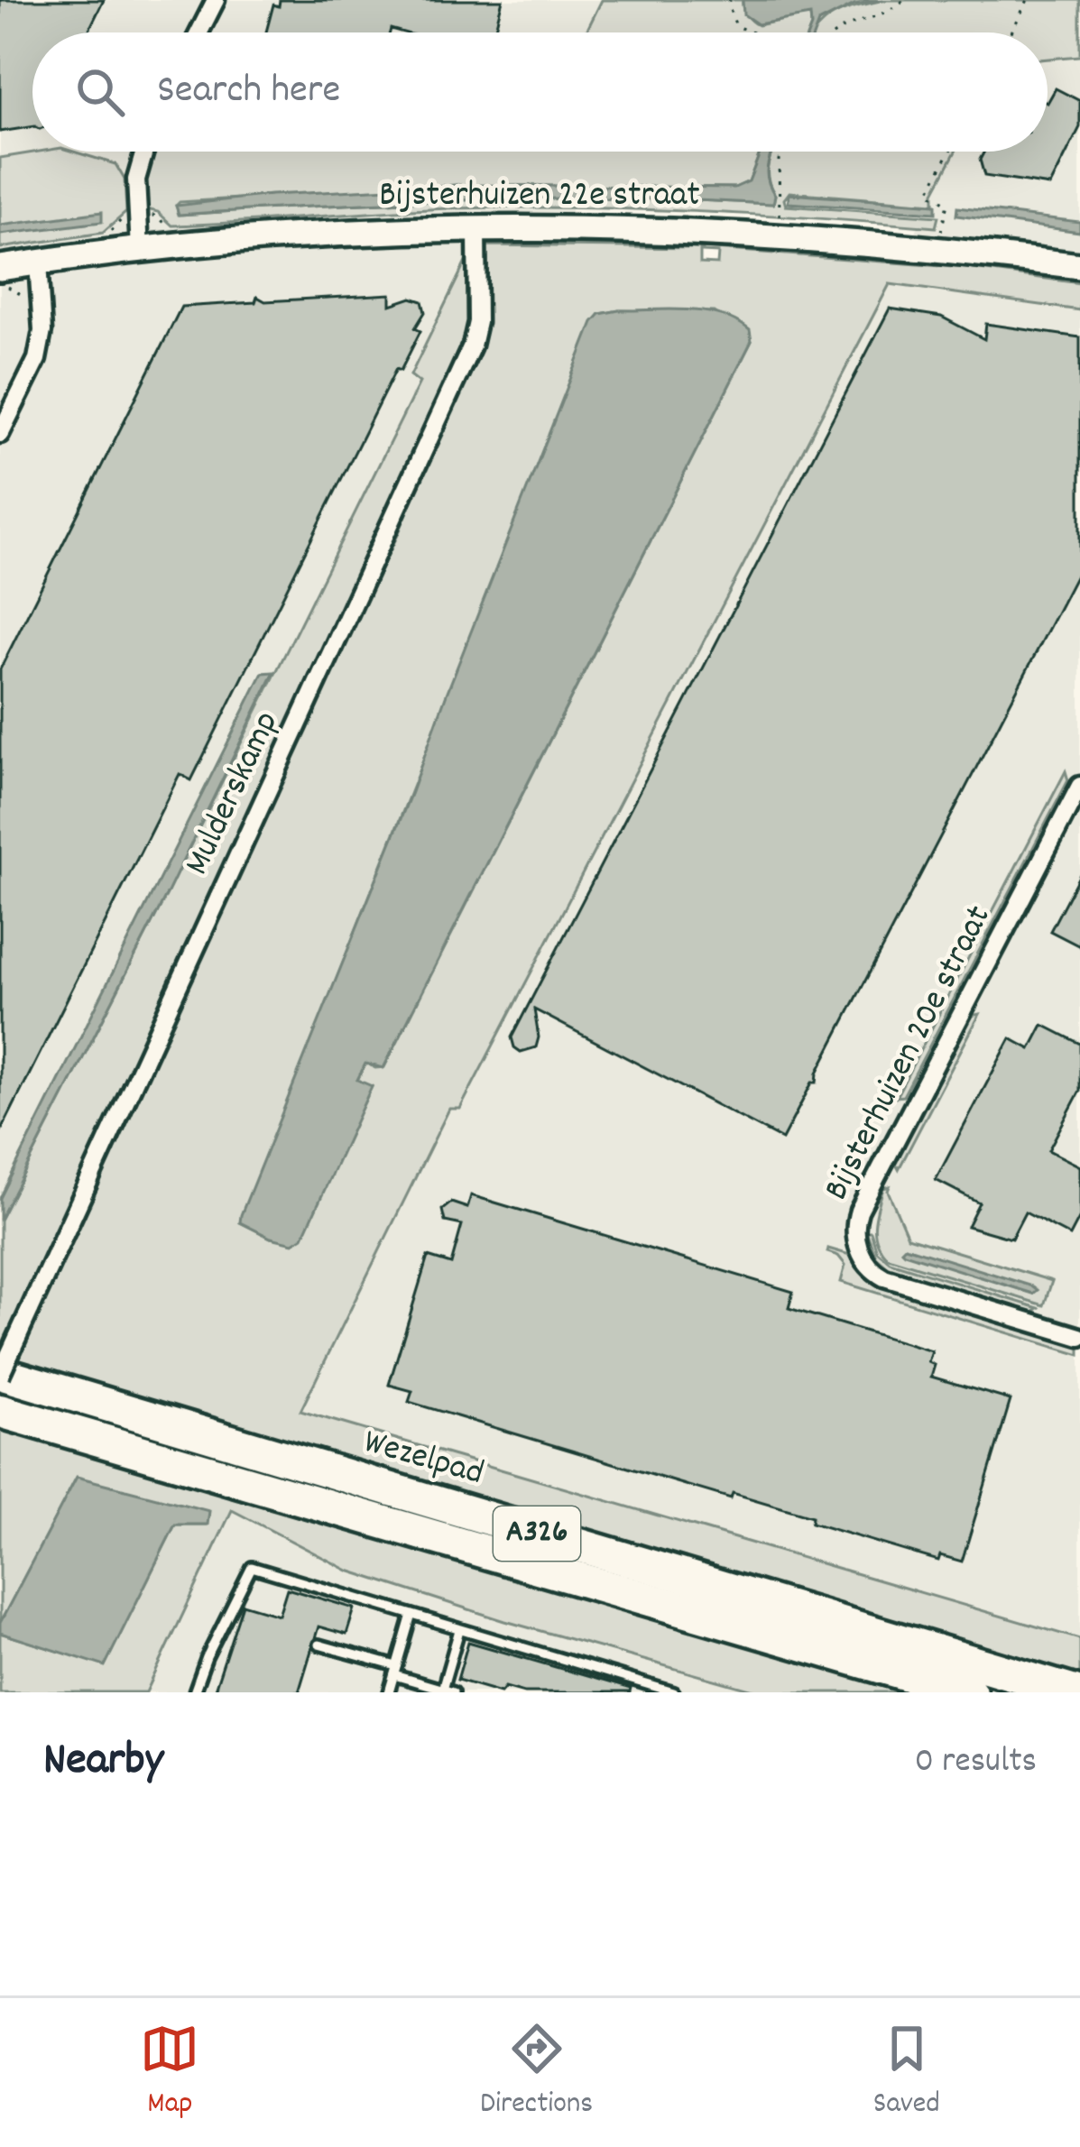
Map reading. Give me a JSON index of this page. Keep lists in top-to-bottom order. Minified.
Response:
{"streets":{"highway":["Wezelpad","A326"],"main road":["Bijsterhuizen 22e straat"],"street":["Mulderskamp","Bijsterhuizen 20e straat"]},"crossings":[["Bijsterhuizen 22e straat","Mulderskamp"],["Mulderskamp","Wezelpad"]],"page":{"search":"Search here","heading":["Nearby","0 results"],"nav":["Map","Directions","Saved"]}}
